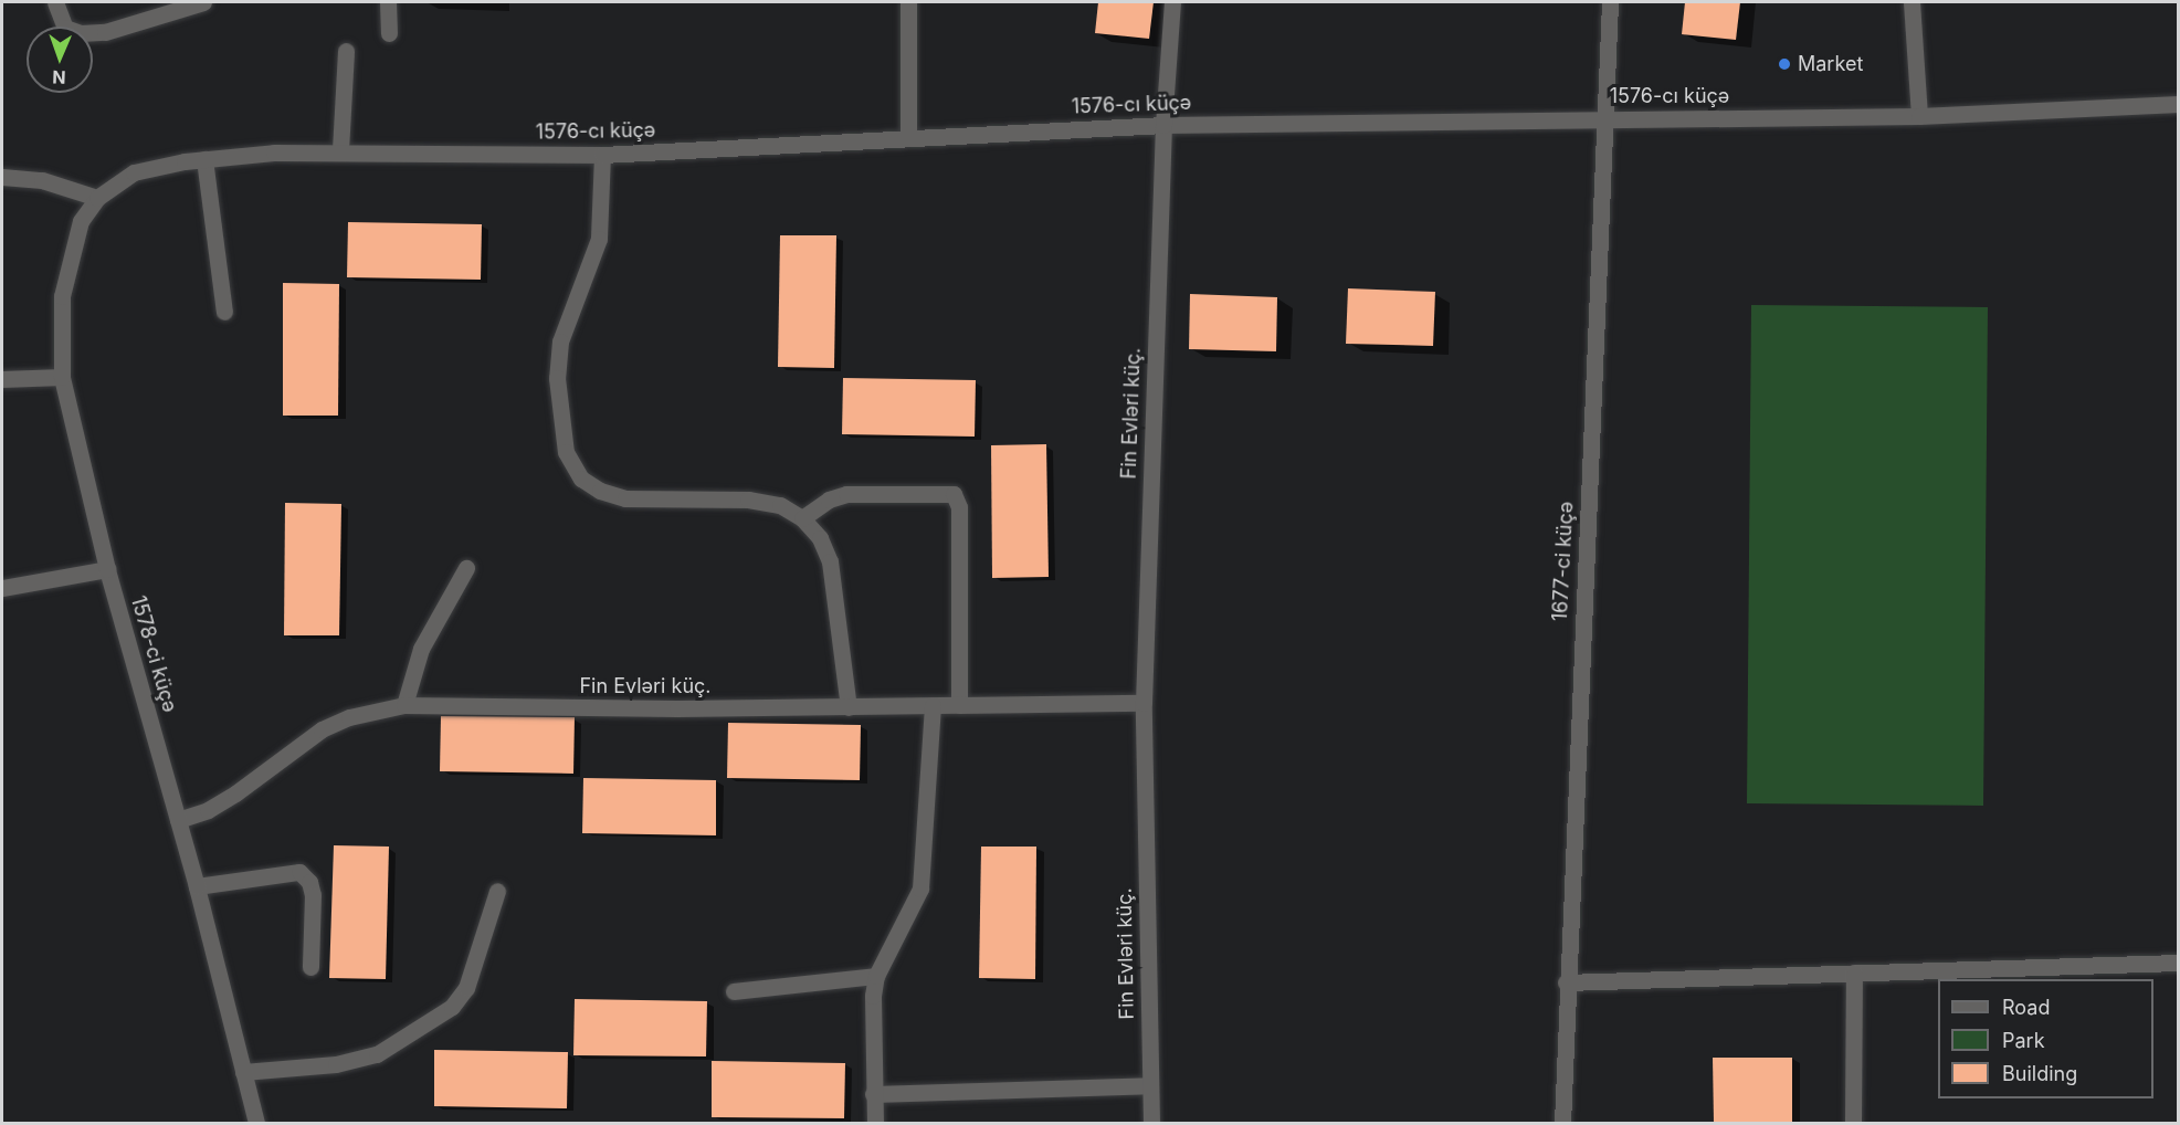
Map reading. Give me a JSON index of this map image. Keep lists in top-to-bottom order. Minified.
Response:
{"streets":{"street":["1576-cı küçə","Fin Evləri küç.","1677-ci küçə","1578-ci küçə"]},"crossings":[["1576-cı küçə","Fin Evləri küç."],["1576-cı küçə","1677-ci küçə"],["1576-cı küçə","1578-ci küçə"],["Fin Evləri küç.","1578-ci küçə"]],"places":["Market"],"legend":["Road","Park","Building"],"north":"bottom"}
